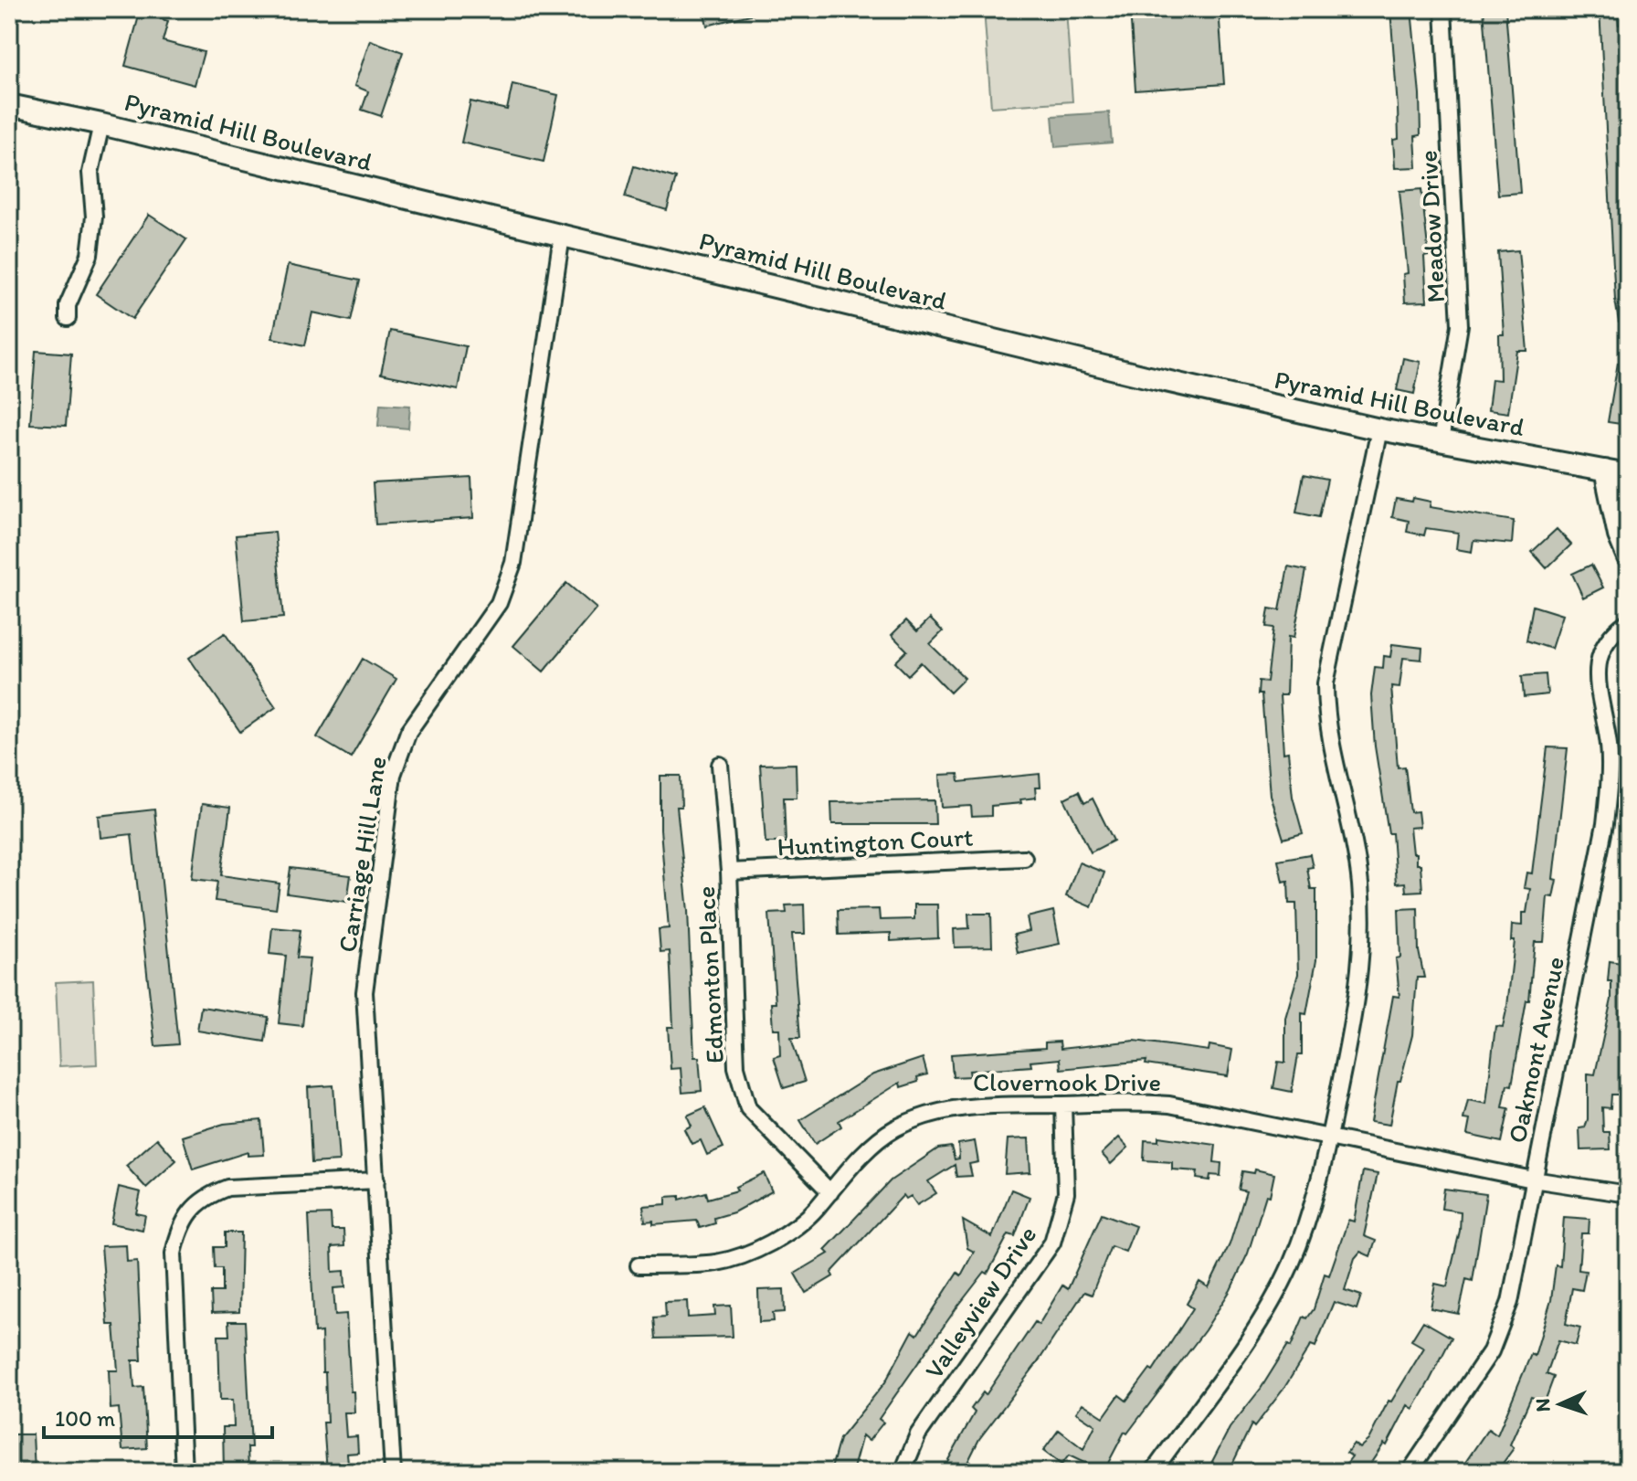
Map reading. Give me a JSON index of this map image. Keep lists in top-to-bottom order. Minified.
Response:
{"streets":{"main road":["Pyramid Hill Boulevard"],"street":["Meadow Drive","Huntington Court","Carriage Hill Lane","Edmonton Place","Oakmont Avenue","Clovernook Drive","Valleyview Drive"]},"crossings":[["Pyramid Hill Boulevard","Meadow Drive"],["Pyramid Hill Boulevard","Carriage Hill Lane"],["Huntington Court","Edmonton Place"],["Edmonton Place","Clovernook Drive"],["Oakmont Avenue","Clovernook Drive"],["Clovernook Drive","Valleyview Drive"]],"scale_bar":"100 m","north":"left"}
